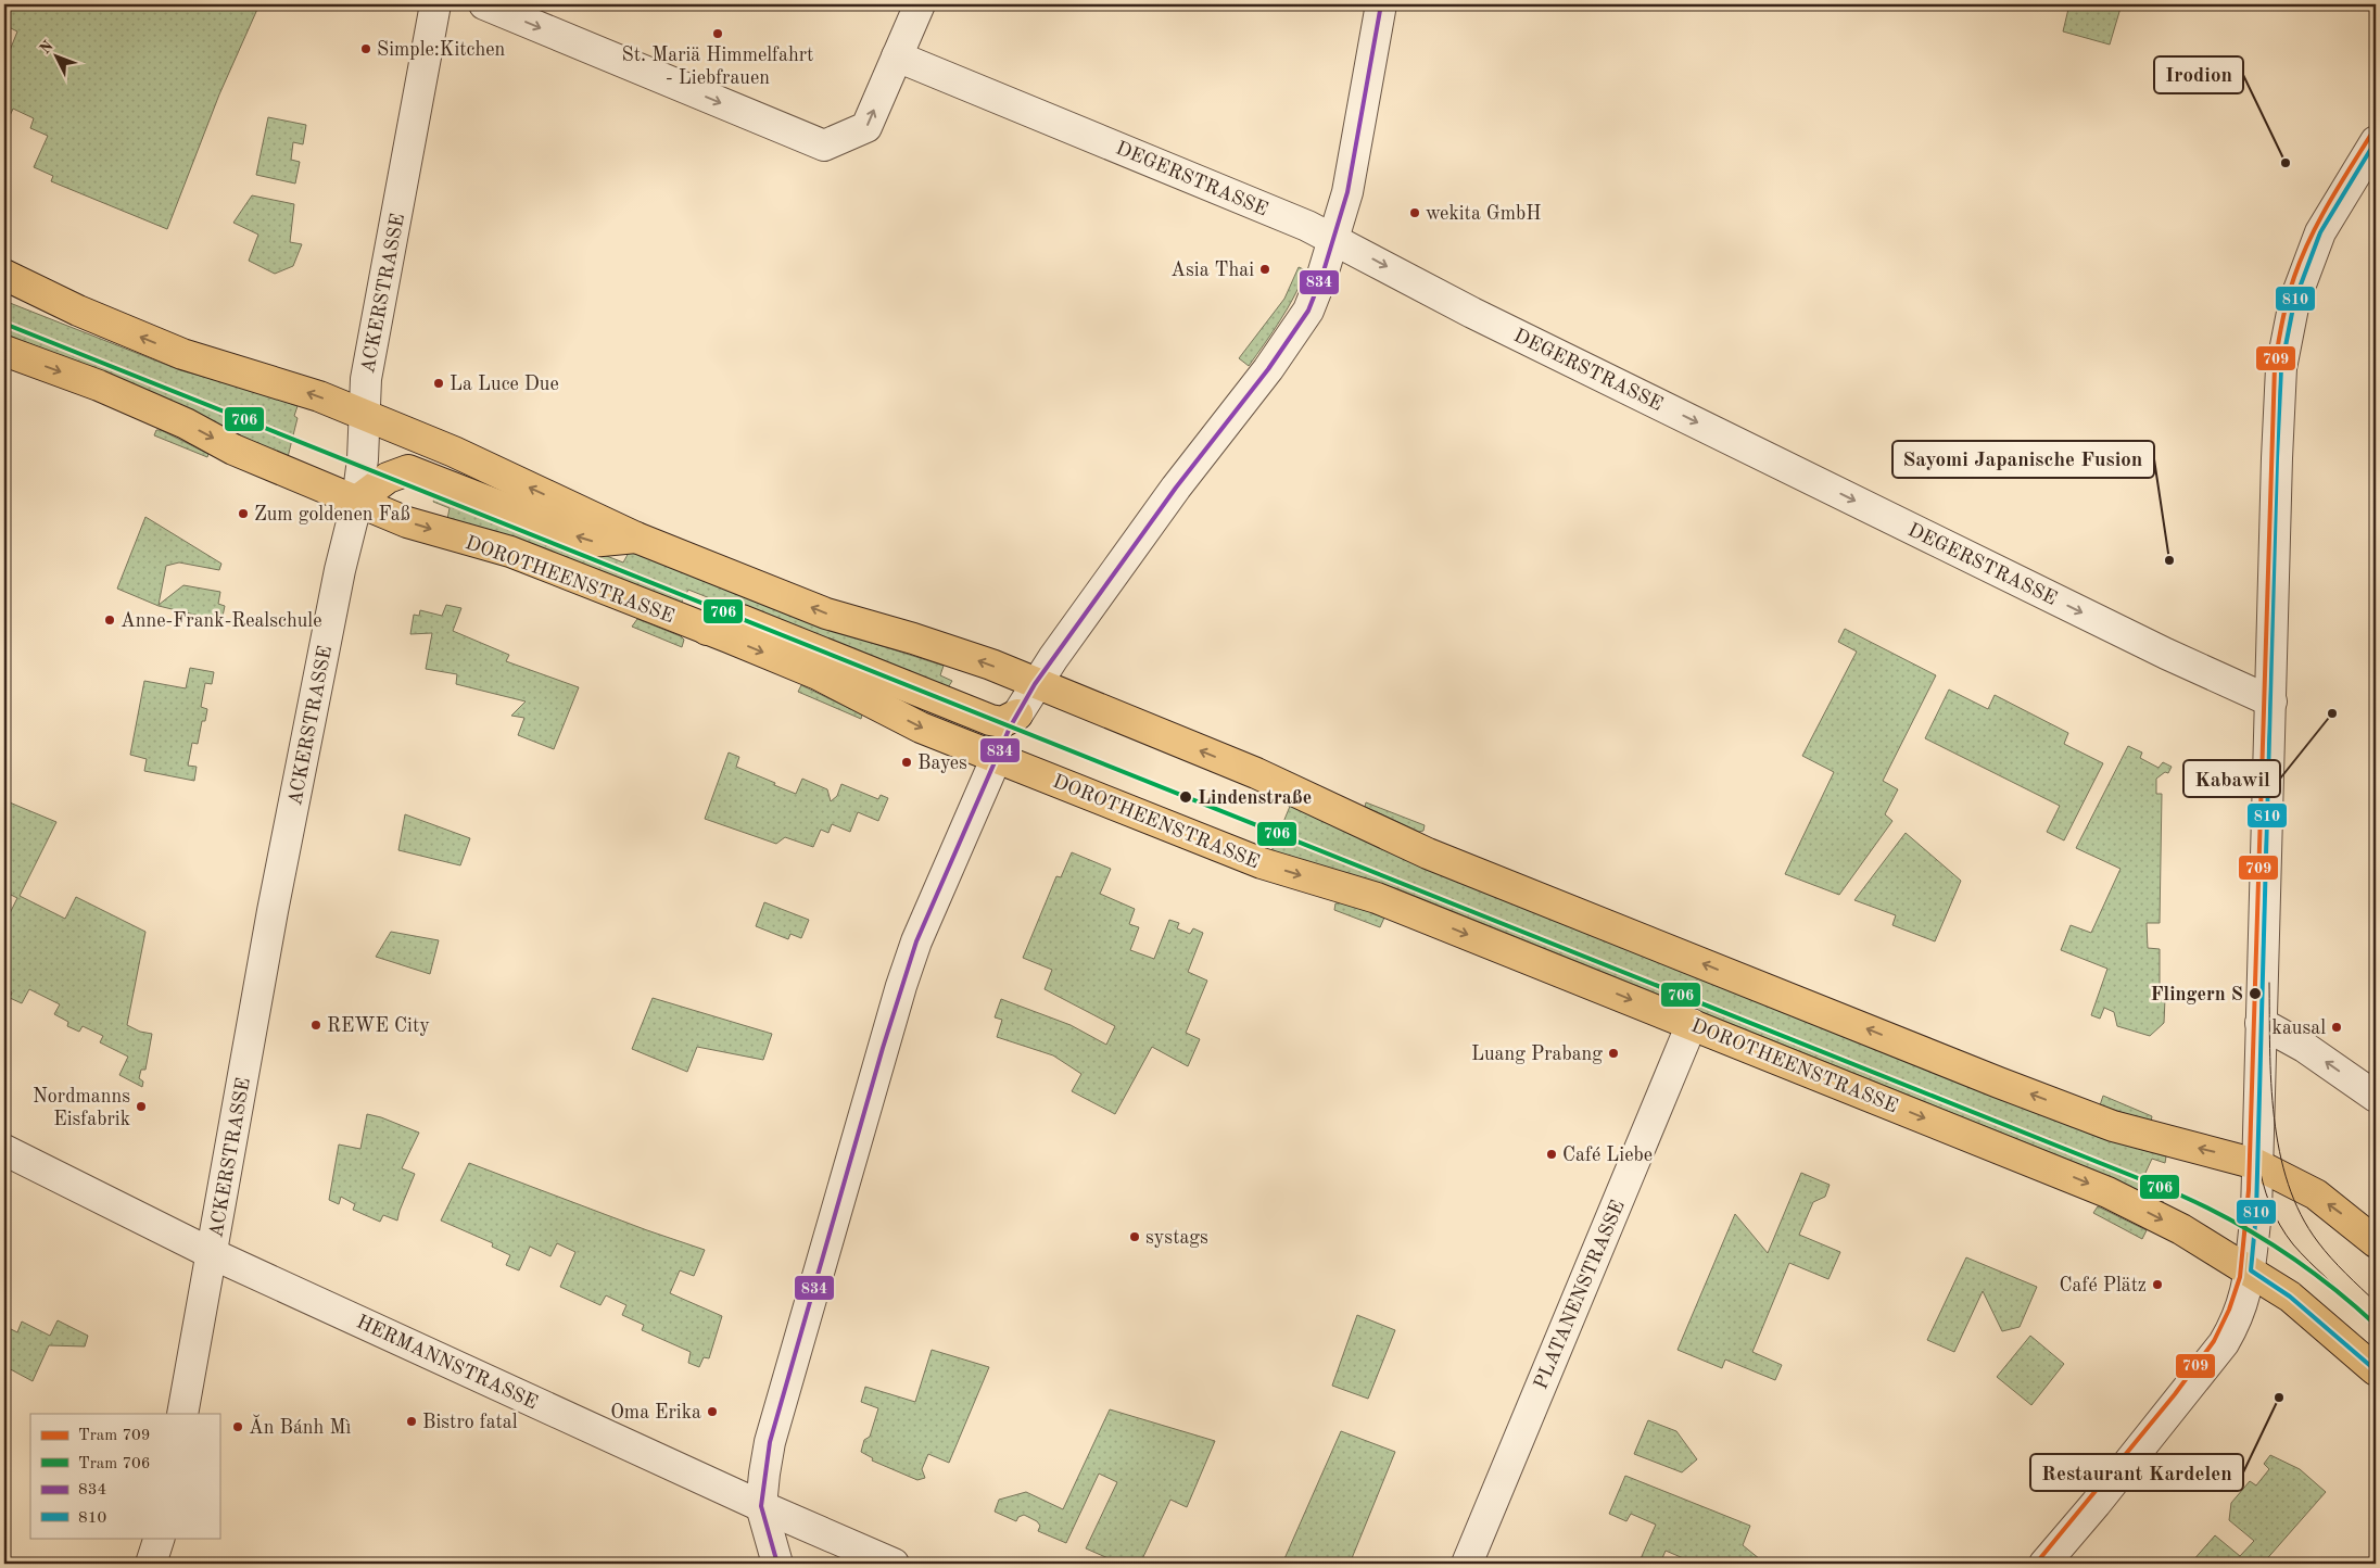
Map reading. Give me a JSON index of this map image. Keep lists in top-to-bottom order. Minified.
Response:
{"streets":{"main road":["DOROTHEENSTRASSE"],"street":["DEGERSTRASSE","ACKERSTRASSE","PLATANENSTRASSE","HERMANNSTRASSE"]},"crossings":[["ACKERSTRASSE","DOROTHEENSTRASSE"],["ACKERSTRASSE","HERMANNSTRASSE"],["DOROTHEENSTRASSE","PLATANENSTRASSE"]],"one_way":["DEGERSTRASSE"],"places":["St. Mariä Himmelfahrt - Liebfrauen","Simple:Kitchen","Irodion","wekita GmbH","Asia Thai","La Luce Due","Zum goldenen Faß","Sayomi Japanische Fusion","Anne-Frank-Realschule","Kabawil","Bayes","Lindenstraße","Flingern S","REWE City","kausal","Luang Prabang","Nordmanns Eisfabrik","Café Liebe","systags","Café Plätz","Restaurant Kardelen","Oma Erika","Bistro fatal","Ăn Bánh Mì"],"lines":["transit line 834","tram line 709","transit line 810","tram line 706"],"legend":["Tram 709","Tram 706","834","810"],"north":"top left"}
